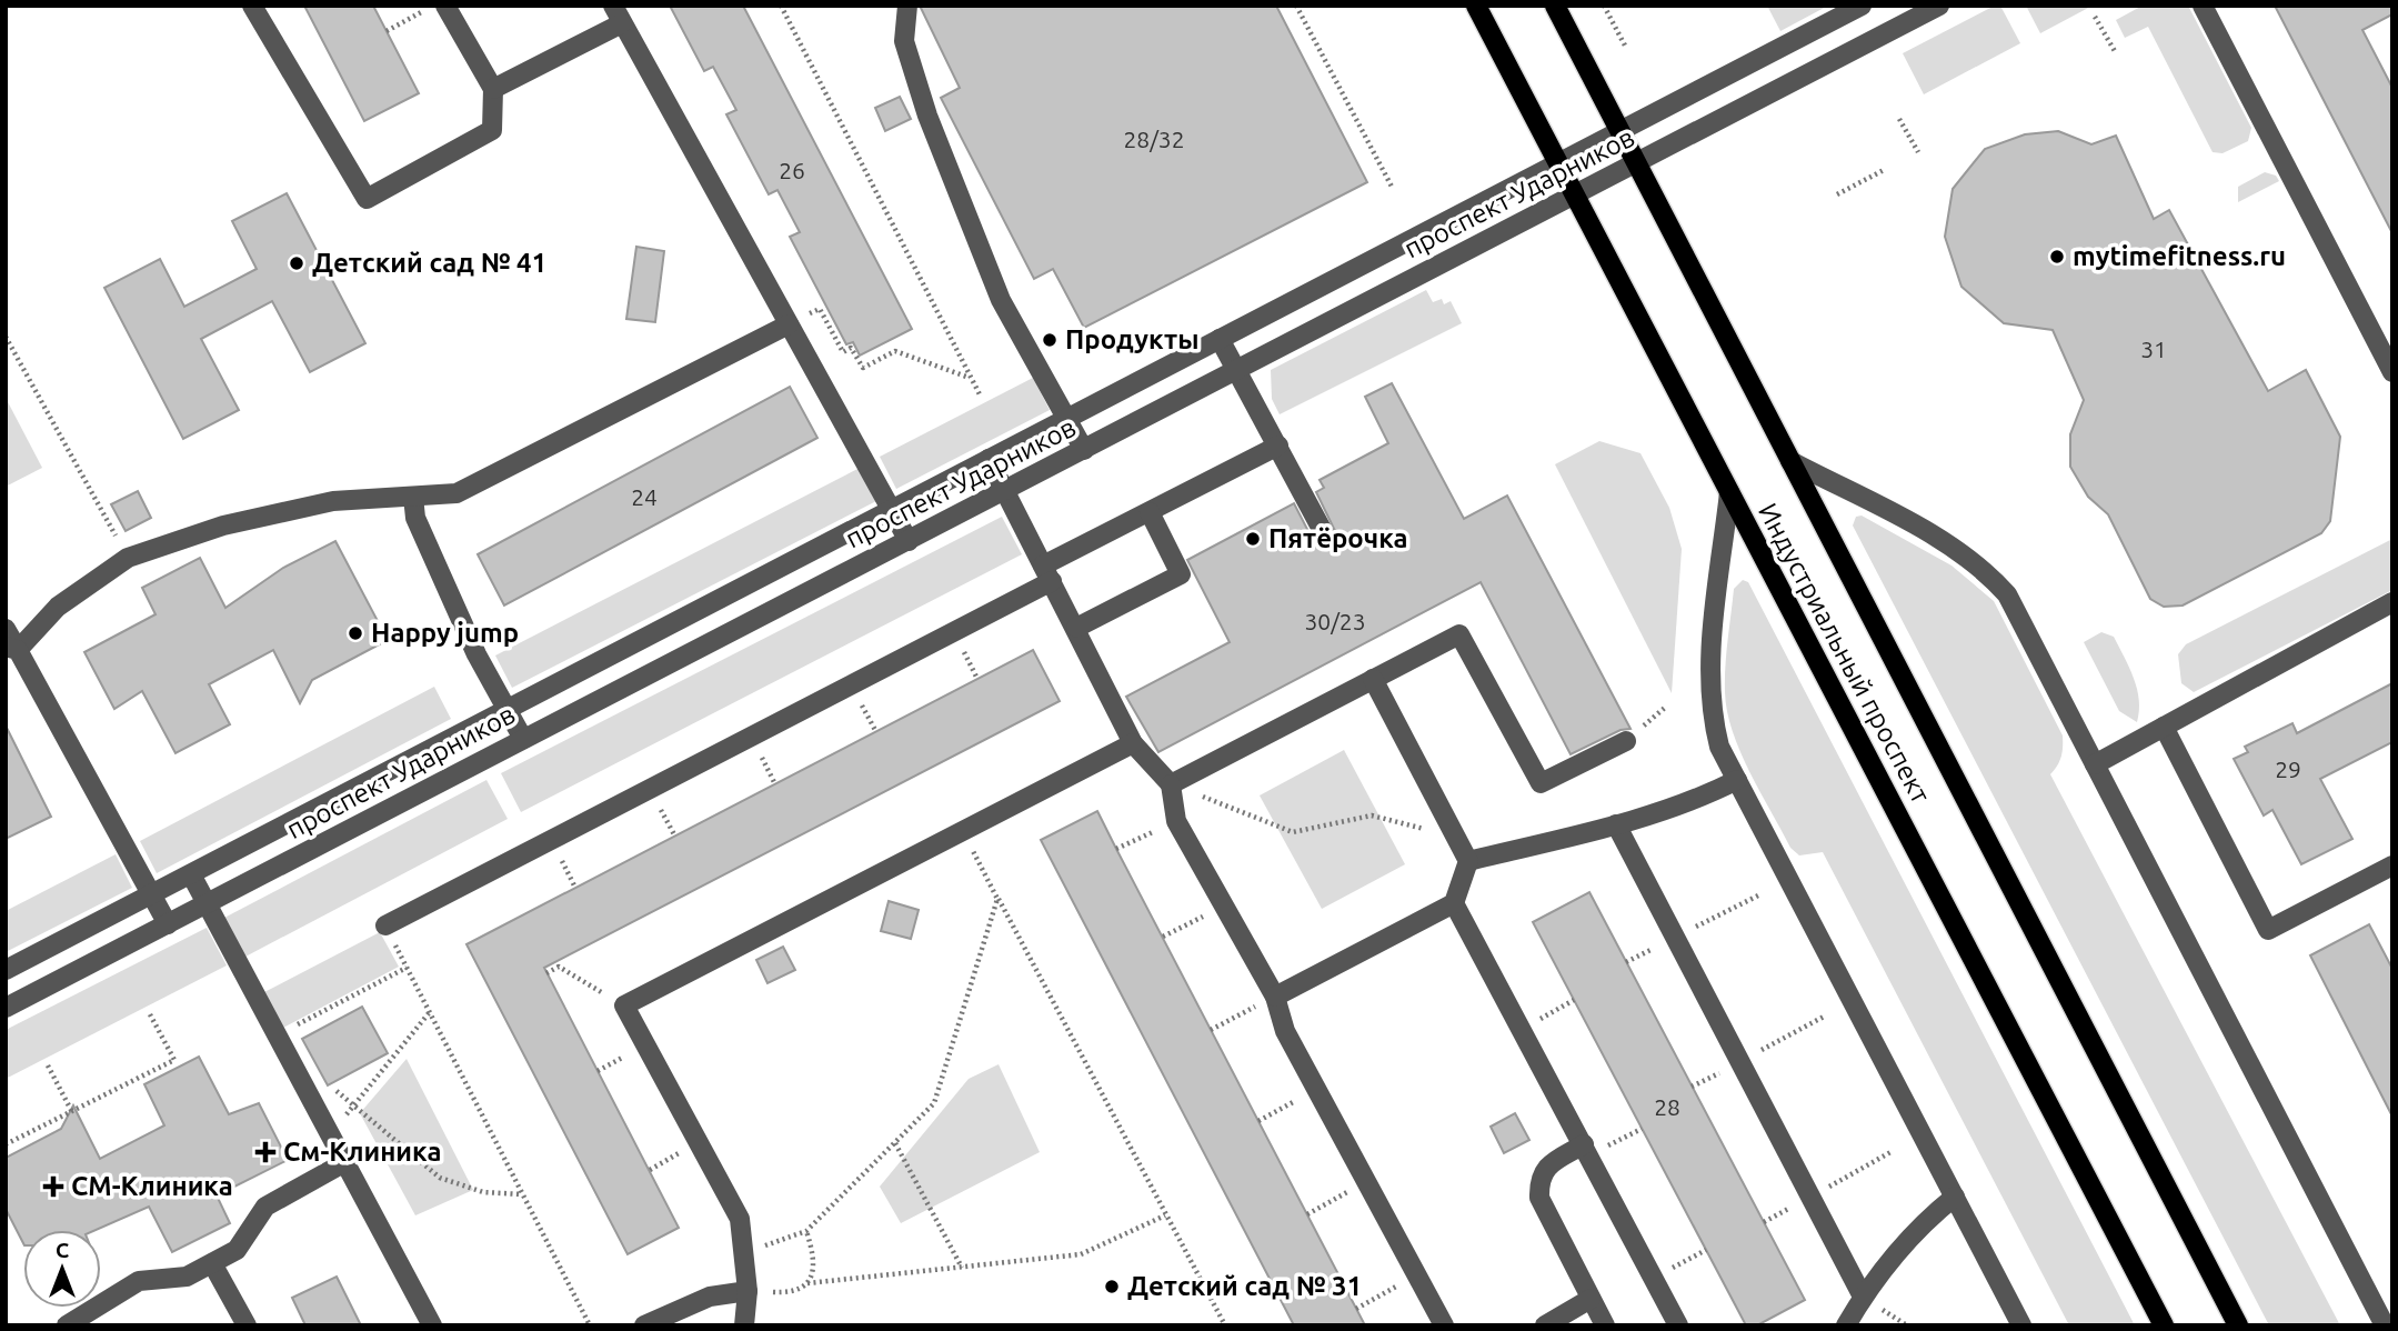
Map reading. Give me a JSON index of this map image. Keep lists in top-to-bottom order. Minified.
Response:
{"streets":{"main road":["Индустриальный проспект"],"street":["проспект Ударников"]},"crossings":[["проспект Ударников","Индустриальный проспект"]],"places":{"other":["mytimefitness.ru","Детский сад № 41","Продукты","Пятёрочка","Happy jump","Детский сад № 31"],"health":["См-Клиника","СМ-Клиника"]},"house_numbers":["28/32","26","31","24","30/23","29","28"],"north":"top"}
